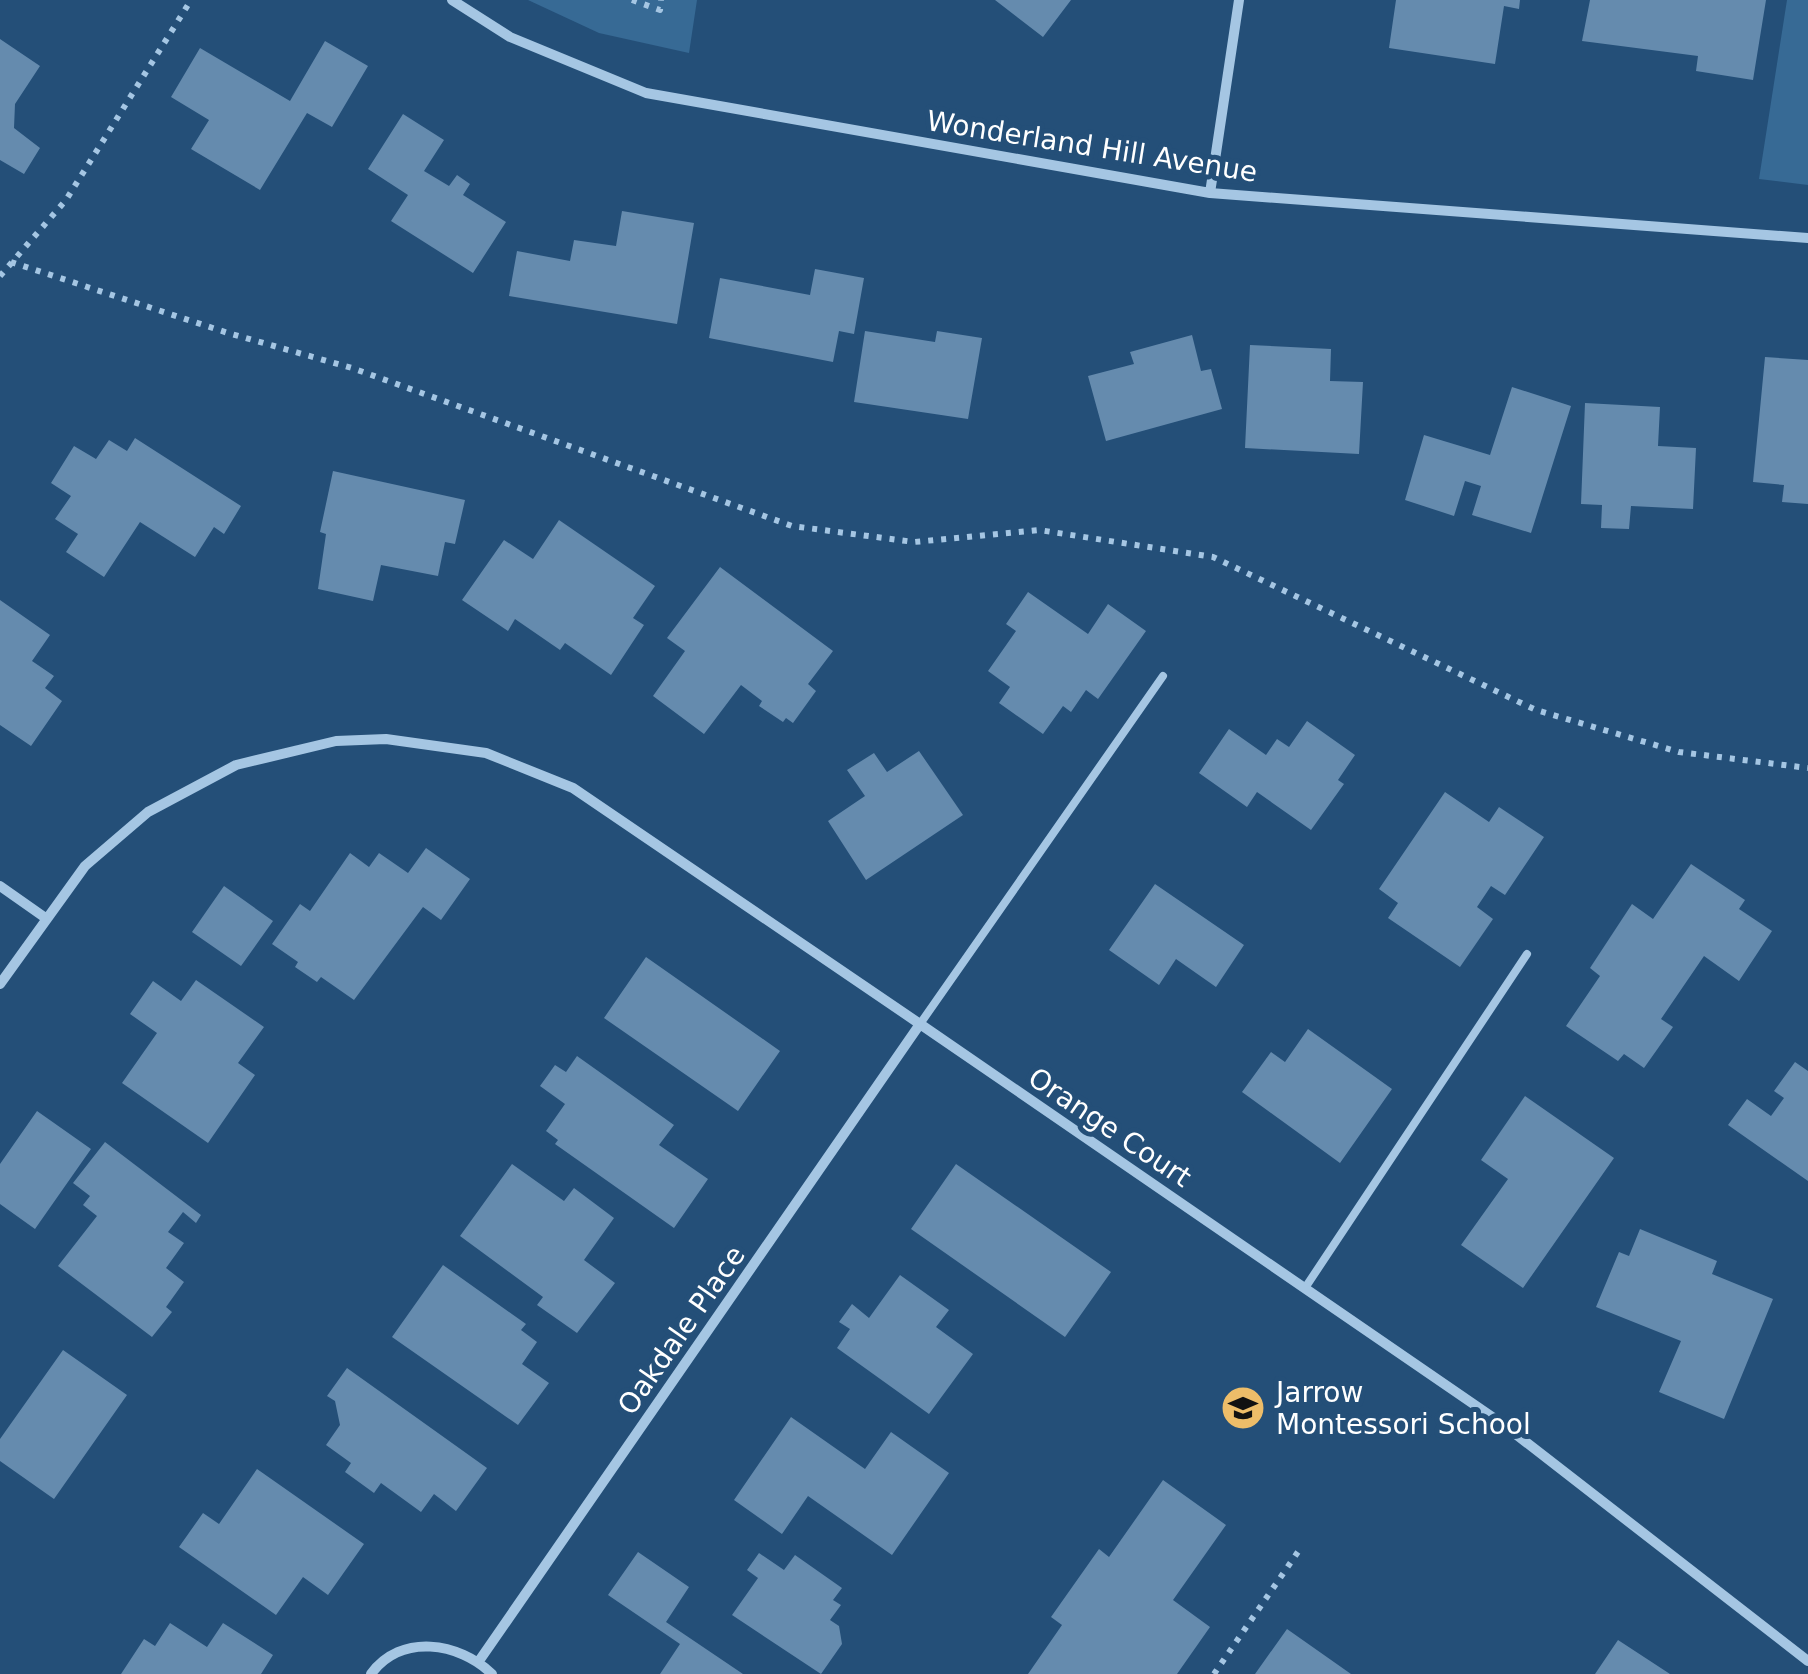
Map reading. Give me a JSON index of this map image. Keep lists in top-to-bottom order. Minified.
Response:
{"streets":{"street":["Wonderland Hill Avenue","Orange Court","Oakdale Place"]},"crossings":[["Orange Court","Oakdale Place"]],"places":{"school or university":["Jarrow Montessori School"]}}
